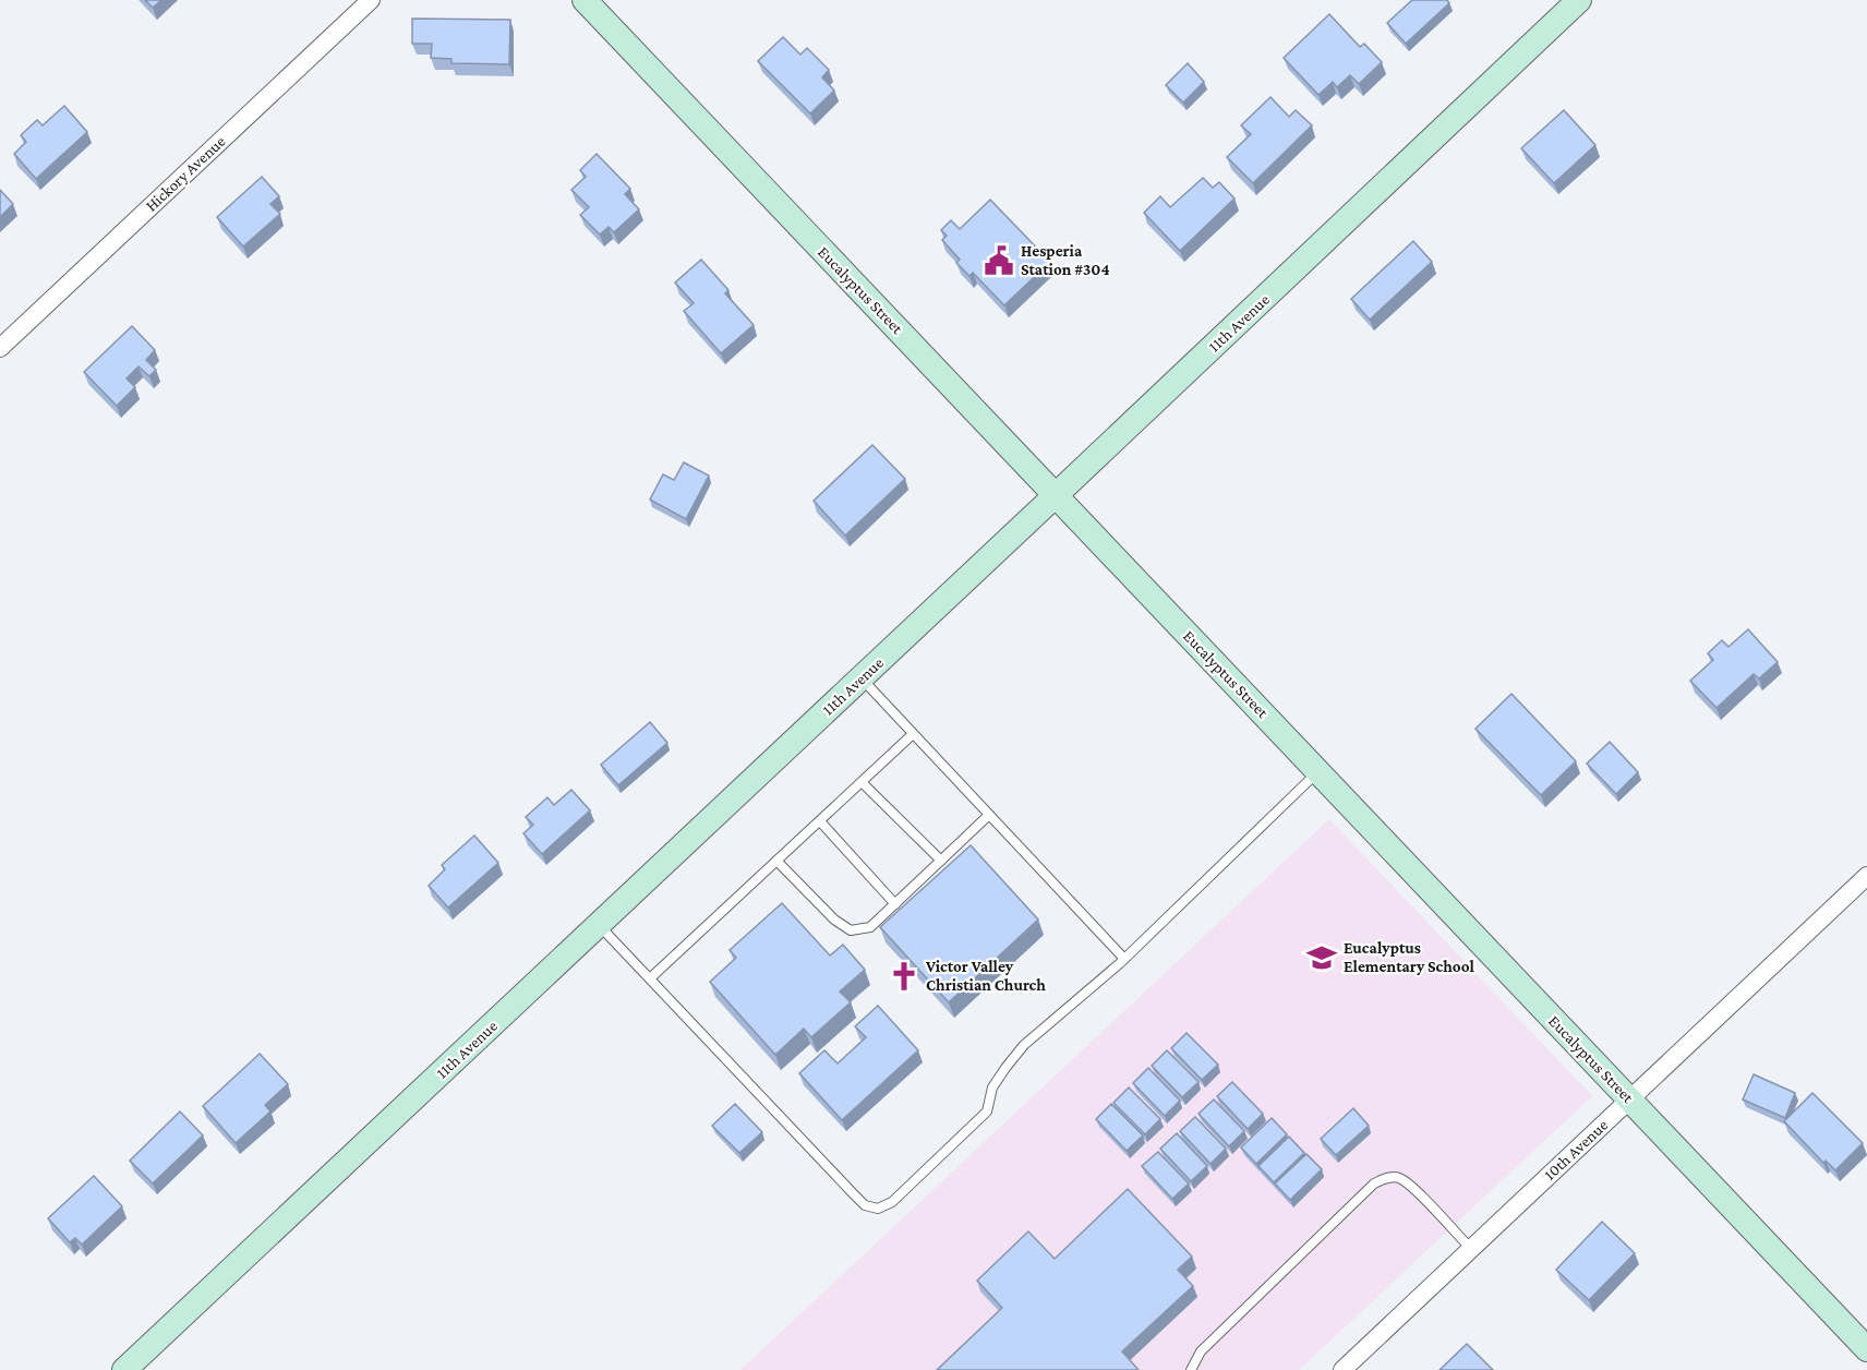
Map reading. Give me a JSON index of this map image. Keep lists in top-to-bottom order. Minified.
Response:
{"streets":{"main road":["Eucalyptus Street","11th Avenue"],"street":["Hickory Avenue","10th Avenue"]},"crossings":[["Eucalyptus Street","11th Avenue"],["Eucalyptus Street","10th Avenue"]],"places":{"public building":["Hesperia Station #304"],"school or university":["Eucalyptus Elementary School"],"church":["Victor Valley Christian Church"]}}
